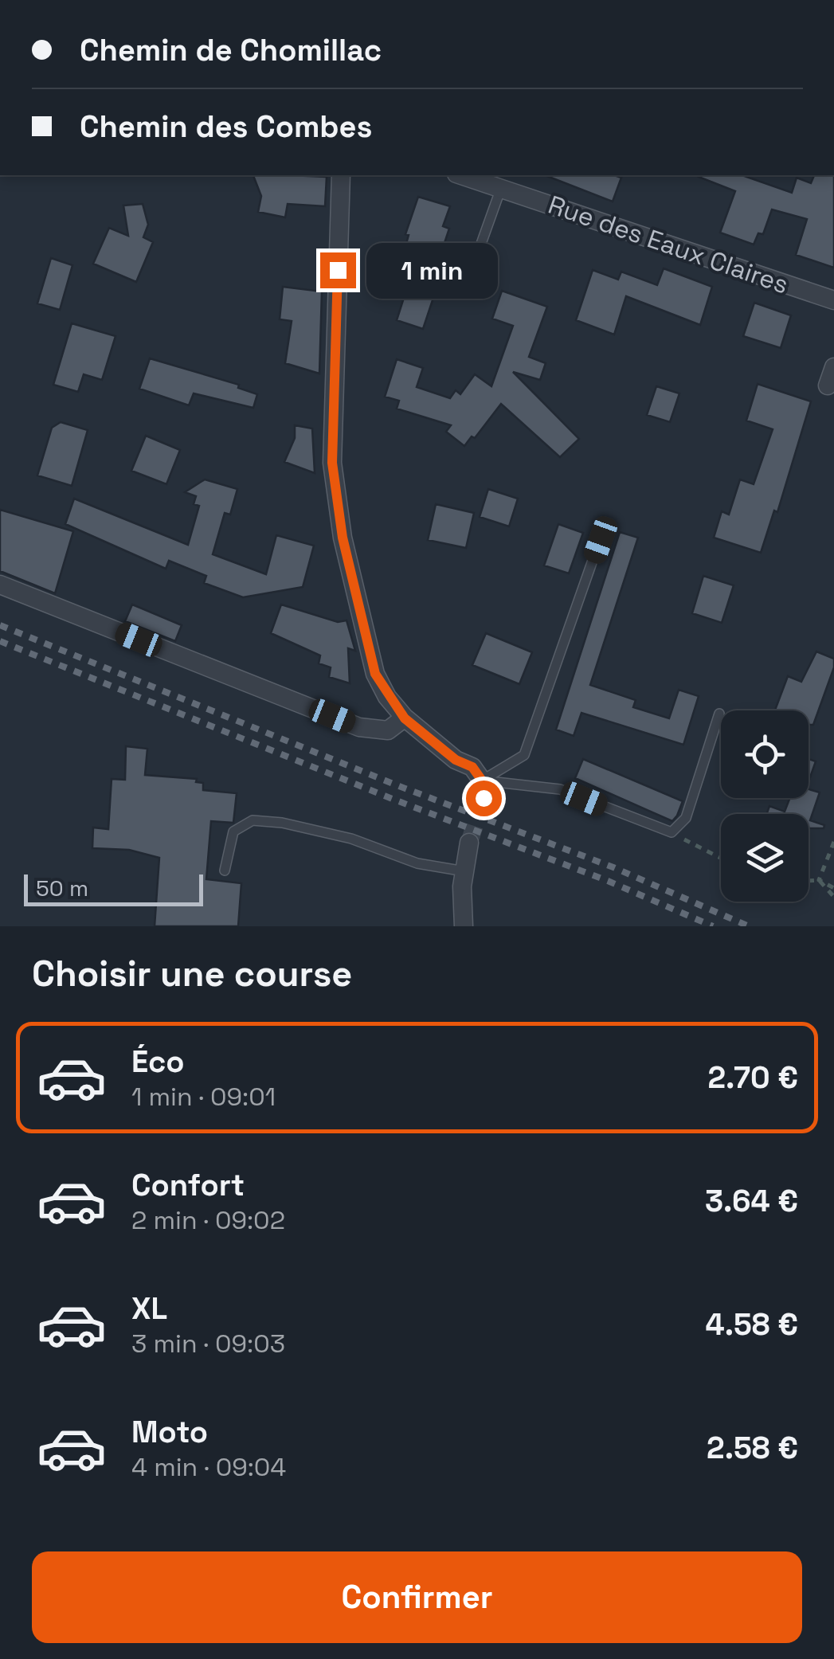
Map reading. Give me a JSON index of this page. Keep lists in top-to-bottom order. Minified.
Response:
{"streets":{"street":["Rue des Eaux Claires"]},"scale_bar":"50 m","page":{"banner":["Chemin de Chomillac","Chemin des Combes"],"bubble":"1 min","scale":"50 m","heading":"Choisir une course","list":[{"name":"Éco","note":"1 min · 09:01","value":"2.70 €"},{"name":"Confort","note":"2 min · 09:02","value":"3.64 €"},{"name":"XL","note":"3 min · 09:03","value":"4.58 €"},{"name":"Moto","note":"4 min · 09:04","value":"2.58 €"}],"buttons":"Confirmer"}}
